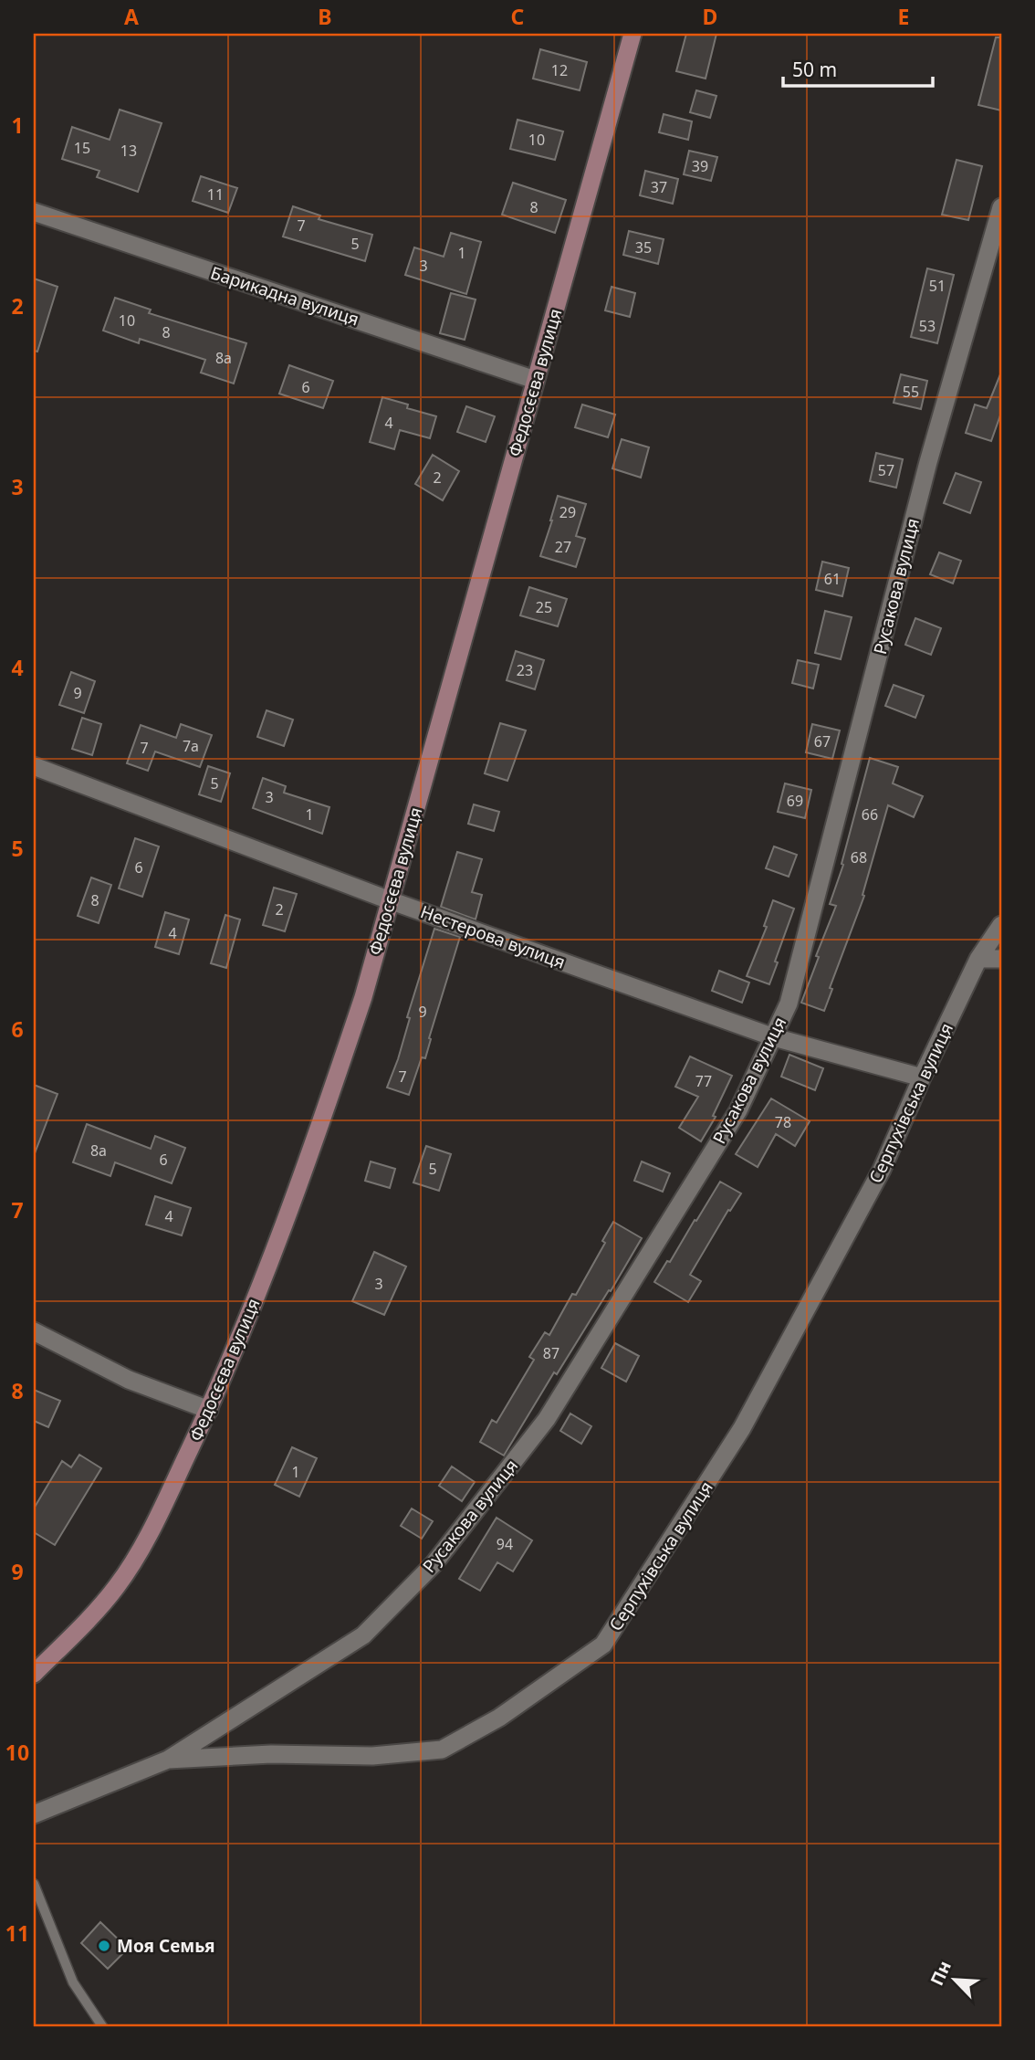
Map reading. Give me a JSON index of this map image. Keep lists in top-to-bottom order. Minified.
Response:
{"streets":{"main road":["Федосєєва вулиця"],"street":["Барикадна вулиця","Русакова вулиця","Нестерова вулиця","Серпухівська вулиця"]},"crossings":[["Барикадна вулиця","Федосєєва вулиця"],["Федосєєва вулиця","Нестерова вулиця"],["Русакова вулиця","Нестерова вулиця"],["Русакова вулиця","Серпухівська вулиця"],["Нестерова вулиця","Серпухівська вулиця"]],"places":["Моя Семья"],"house_numbers":["12","10","15","13","39","37","11","8","7","5","35","1","3","51","10","53","8","8а","6","55","4","57","2","29","27","61","25","23","9","67","7а","7","5","3","69","1","66","68","6","8","2","4","9","7","77","78","8а","6","5","4","3","87","1","94"],"scale_bar":"50 m","north":"top left","grid":{"columns":["A","B","C","D","E"],"rows":["1","2","3","4","5","6","7","8","9","10","11"]}}
